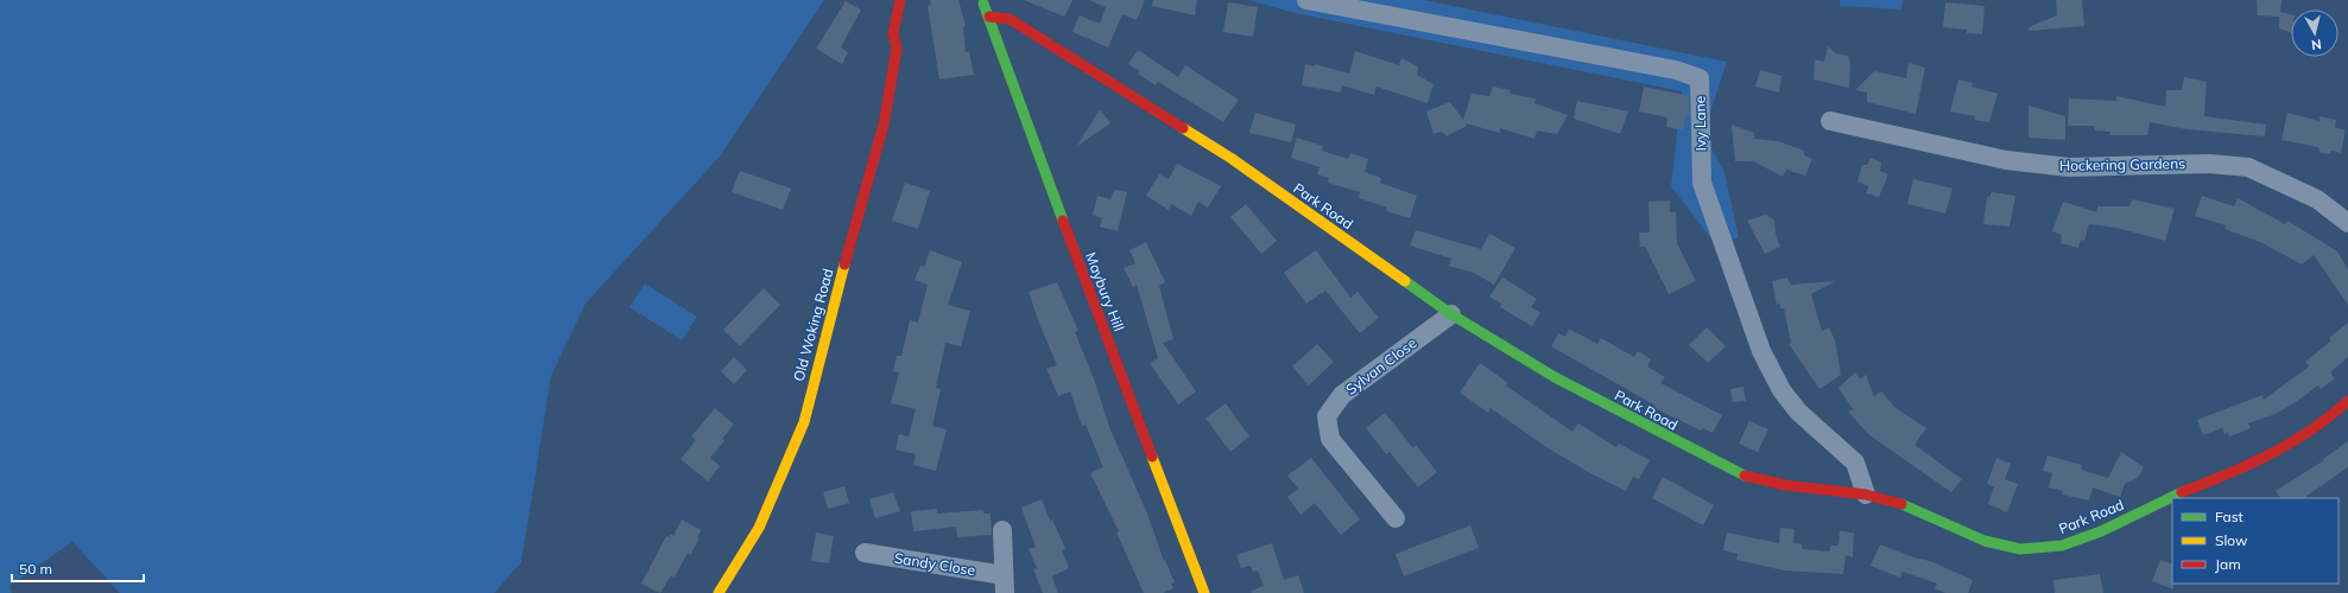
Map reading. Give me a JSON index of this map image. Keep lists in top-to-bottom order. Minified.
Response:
{"streets":{"street":["Ivy Lane","Hockering Gardens","Park Road","Maybury Hill","Old Woking Road","Sylvan Close","Sandy Close"]},"crossings":[["Ivy Lane","Park Road"],["Park Road","Maybury Hill"],["Park Road","Sylvan Close"]],"legend":["Fast","Slow","Jam"],"scale_bar":"50 m","north":"bottom"}
